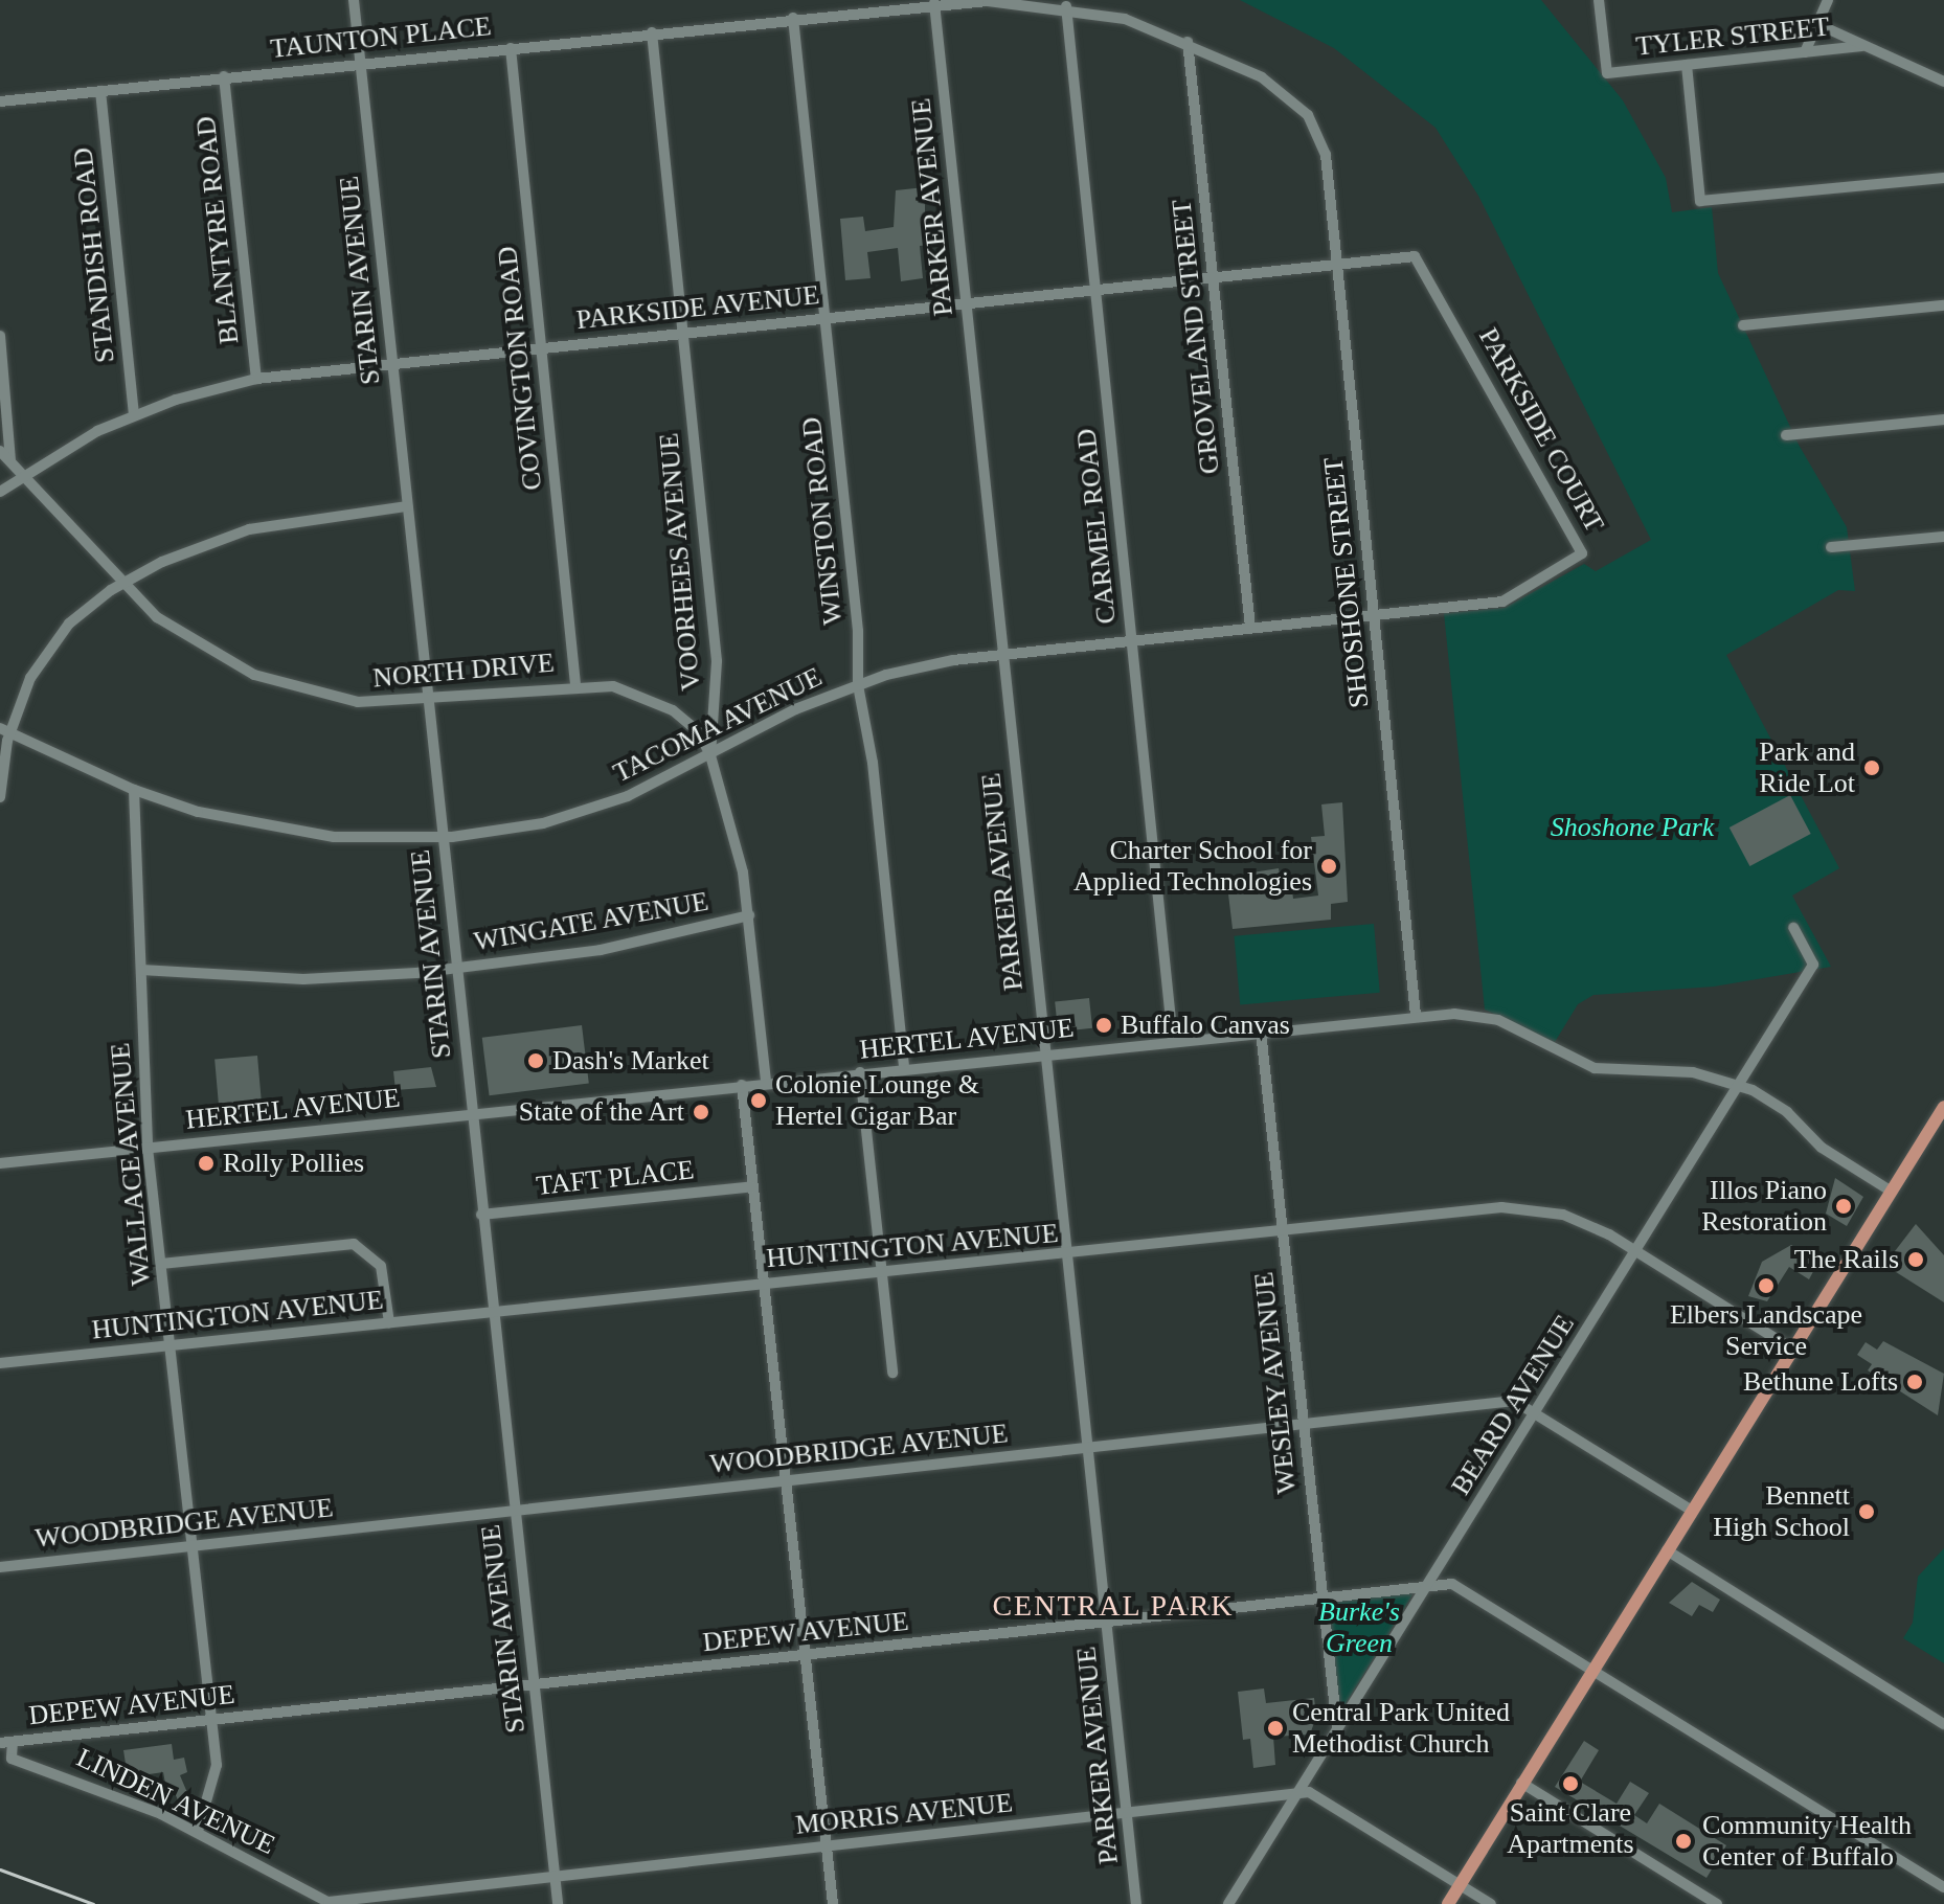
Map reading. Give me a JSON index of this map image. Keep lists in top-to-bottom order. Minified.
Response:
{"streets":{"street":["TYLER STREET","TAUNTON PLACE","PARKER AVENUE","BLANTYRE ROAD","STANDISH ROAD","STARIN AVENUE","PARKSIDE AVENUE","GROVELAND STREET","COVINGTON ROAD","PARKSIDE COURT","WINSTON ROAD","CARMEL ROAD","VOORHEES AVENUE","SHOSHONE STREET","NORTH DRIVE","TACOMA AVENUE","WINGATE AVENUE","HERTEL AVENUE","WALLACE AVENUE","TAFT PLACE","HUNTINGTON AVENUE","WESLEY AVENUE","BEARD AVENUE","WOODBRIDGE AVENUE","DEPEW AVENUE","LINDEN AVENUE","MORRIS AVENUE"]},"crossings":[["TAUNTON PLACE","PARKER AVENUE"],["TAUNTON PLACE","BLANTYRE ROAD"],["TAUNTON PLACE","STANDISH ROAD"],["TAUNTON PLACE","STARIN AVENUE"],["TAUNTON PLACE","GROVELAND STREET"],["TAUNTON PLACE","COVINGTON ROAD"],["TAUNTON PLACE","WINSTON ROAD"],["TAUNTON PLACE","CARMEL ROAD"],["TAUNTON PLACE","VOORHEES AVENUE"],["TAUNTON PLACE","SHOSHONE STREET"],["PARKER AVENUE","PARKSIDE AVENUE"],["PARKER AVENUE","TACOMA AVENUE"],["PARKER AVENUE","HERTEL AVENUE"],["PARKER AVENUE","HUNTINGTON AVENUE"],["PARKER AVENUE","WOODBRIDGE AVENUE"],["PARKER AVENUE","DEPEW AVENUE"],["PARKER AVENUE","MORRIS AVENUE"],["BLANTYRE ROAD","PARKSIDE AVENUE"],["STANDISH ROAD","PARKSIDE AVENUE"],["STARIN AVENUE","PARKSIDE AVENUE"],["STARIN AVENUE","NORTH DRIVE"],["STARIN AVENUE","TACOMA AVENUE"],["STARIN AVENUE","WINGATE AVENUE"],["STARIN AVENUE","HERTEL AVENUE"],["STARIN AVENUE","TAFT PLACE"],["STARIN AVENUE","HUNTINGTON AVENUE"],["STARIN AVENUE","WOODBRIDGE AVENUE"],["STARIN AVENUE","DEPEW AVENUE"],["STARIN AVENUE","MORRIS AVENUE"],["PARKSIDE AVENUE","GROVELAND STREET"],["PARKSIDE AVENUE","COVINGTON ROAD"],["PARKSIDE AVENUE","PARKSIDE COURT"],["PARKSIDE AVENUE","WINSTON ROAD"],["PARKSIDE AVENUE","CARMEL ROAD"],["PARKSIDE AVENUE","VOORHEES AVENUE"],["PARKSIDE AVENUE","SHOSHONE STREET"],["PARKSIDE AVENUE","NORTH DRIVE"],["GROVELAND STREET","TACOMA AVENUE"],["COVINGTON ROAD","NORTH DRIVE"],["PARKSIDE COURT","SHOSHONE STREET"],["PARKSIDE COURT","TACOMA AVENUE"],["WINSTON ROAD","TACOMA AVENUE"],["WINSTON ROAD","HERTEL AVENUE"],["CARMEL ROAD","TACOMA AVENUE"],["CARMEL ROAD","HERTEL AVENUE"],["VOORHEES AVENUE","NORTH DRIVE"],["VOORHEES AVENUE","TACOMA AVENUE"],["VOORHEES AVENUE","WINGATE AVENUE"],["VOORHEES AVENUE","HERTEL AVENUE"],["SHOSHONE STREET","TACOMA AVENUE"],["SHOSHONE STREET","HERTEL AVENUE"],["NORTH DRIVE","TACOMA AVENUE"],["TACOMA AVENUE","WALLACE AVENUE"],["WINGATE AVENUE","WALLACE AVENUE"],["HERTEL AVENUE","WALLACE AVENUE"],["HERTEL AVENUE","WESLEY AVENUE"],["HERTEL AVENUE","BEARD AVENUE"],["WALLACE AVENUE","HUNTINGTON AVENUE"],["WALLACE AVENUE","WOODBRIDGE AVENUE"],["WALLACE AVENUE","DEPEW AVENUE"],["WALLACE AVENUE","LINDEN AVENUE"],["HUNTINGTON AVENUE","WESLEY AVENUE"],["HUNTINGTON AVENUE","BEARD AVENUE"],["WESLEY AVENUE","BEARD AVENUE"],["WESLEY AVENUE","WOODBRIDGE AVENUE"],["WESLEY AVENUE","DEPEW AVENUE"],["BEARD AVENUE","WOODBRIDGE AVENUE"],["BEARD AVENUE","DEPEW AVENUE"],["BEARD AVENUE","MORRIS AVENUE"],["DEPEW AVENUE","LINDEN AVENUE"],["LINDEN AVENUE","MORRIS AVENUE"]],"districts":["CENTRAL PARK"],"parks":["Shoshone Park","Burke's Green"],"places":["Park and Ride Lot","Charter School for Applied Technologies","Buffalo Canvas","Dash's Market","Colonie Lounge & Hertel Cigar Bar","State of the Art","Rolly Pollies","Illos Piano Restoration","The Rails","Elbers Landscape Service","Bethune Lofts","Bennett High School","Central Park United Methodist Church","Saint Clare Apartments","Community Health Center of Buffalo"]}
